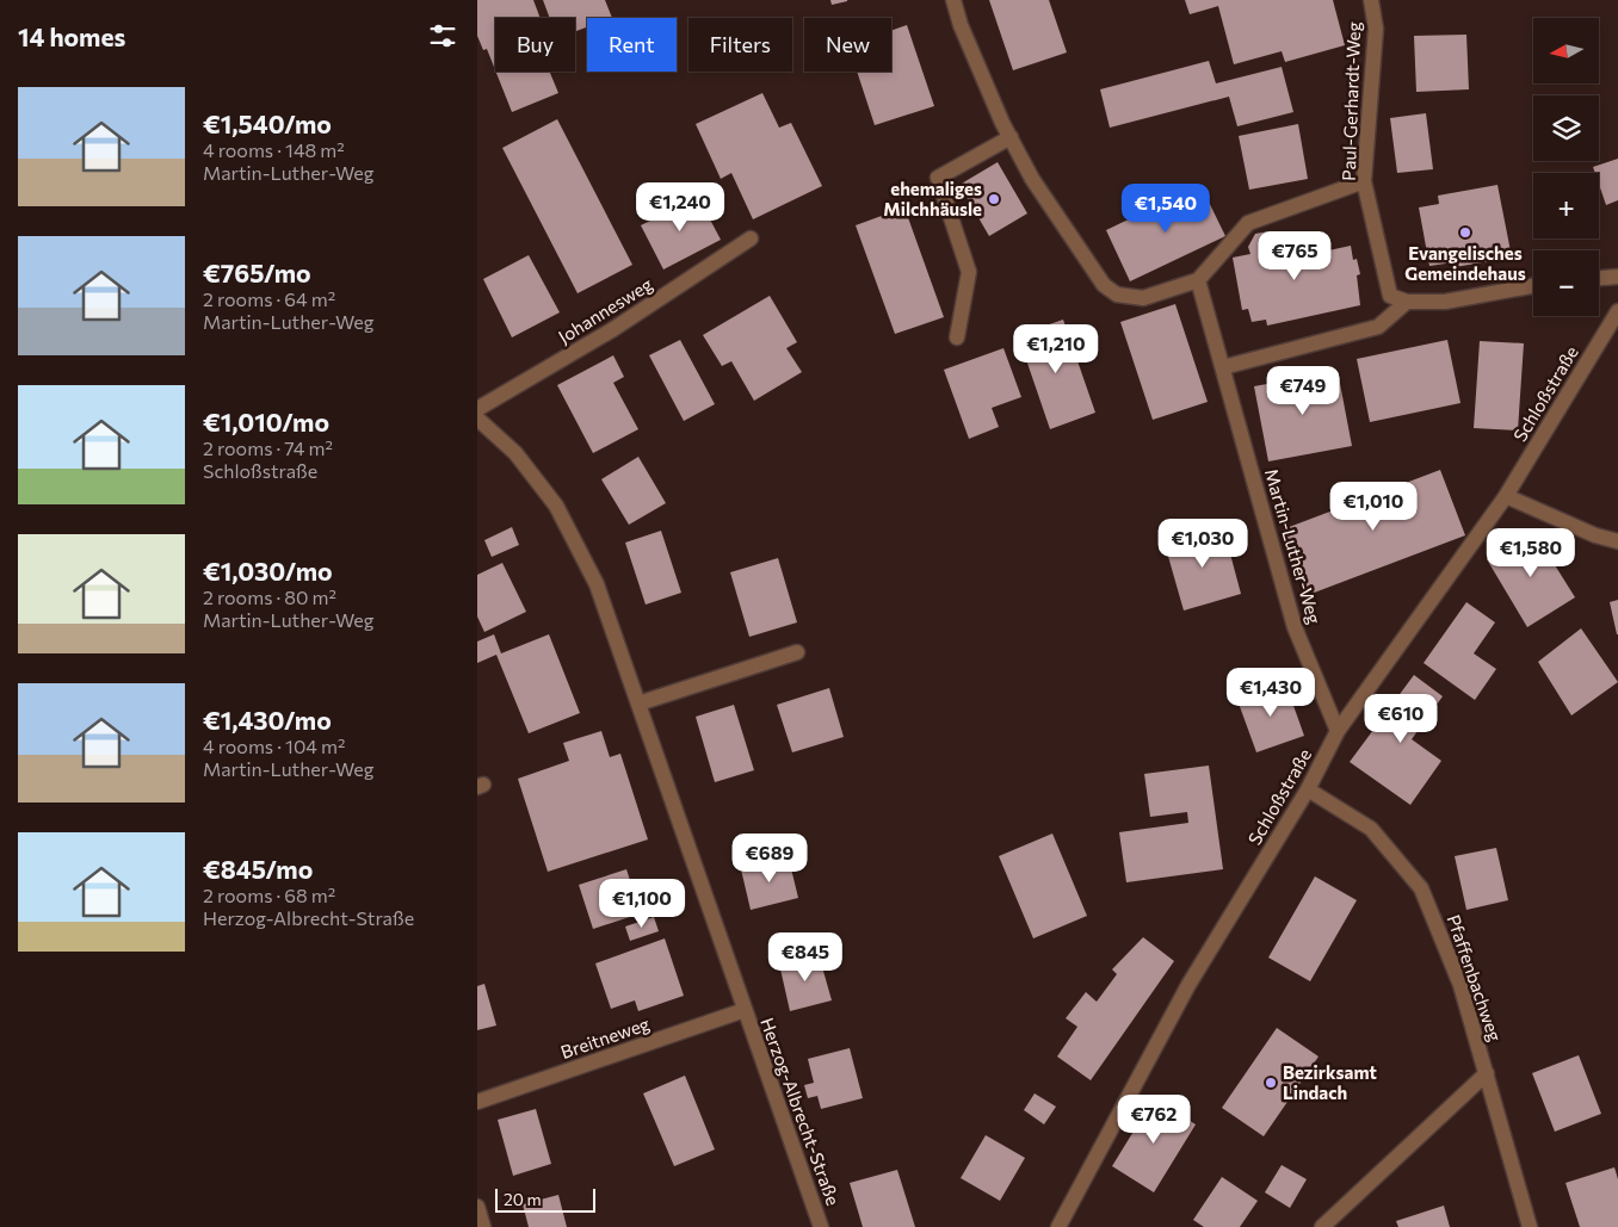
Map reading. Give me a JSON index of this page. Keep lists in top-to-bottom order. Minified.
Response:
{"streets":{"street":["Paul-Gerhardt-Weg","Johannesweg","Schloßstraße","Martin-Luther-Weg","Pfaffenbachweg","Breitneweg","Herzog-Albrecht-Straße"]},"crossings":[["Schloßstraße","Martin-Luther-Weg"],["Schloßstraße","Pfaffenbachweg"],["Breitneweg","Herzog-Albrecht-Straße"]],"places":["ehemaliges Milchhäusle","Evangelisches Gemeindehaus","Bezirksamt Lindach"],"scale_bar":"20 m","north":"left","page":{"heading":"14 homes","map_buttons":["+","−"],"chip":["Buy","Rent","Filters","New"],"list":[{"name":"€1,540/mo","note":"4 rooms · 148 m² · Martin-Luther-Weg"},{"name":"€765/mo","note":"2 rooms · 64 m² · Martin-Luther-Weg"},{"name":"€1,010/mo","note":"2 rooms · 74 m² · Schloßstraße"},{"name":"€1,030/mo","note":"2 rooms · 80 m² · Martin-Luther-Weg"},{"name":"€1,430/mo","note":"4 rooms · 104 m² · Martin-Luther-Weg"},{"name":"€845/mo","note":"2 rooms · 68 m² · Herzog-Albrecht-Straße"}],"price":["€1,240","€1,540","€765","€1,210","€749","€1,010","€1,030","€1,580","€1,430","€610","€689","€1,100","€845","€762"],"scale":"20 m"}}
